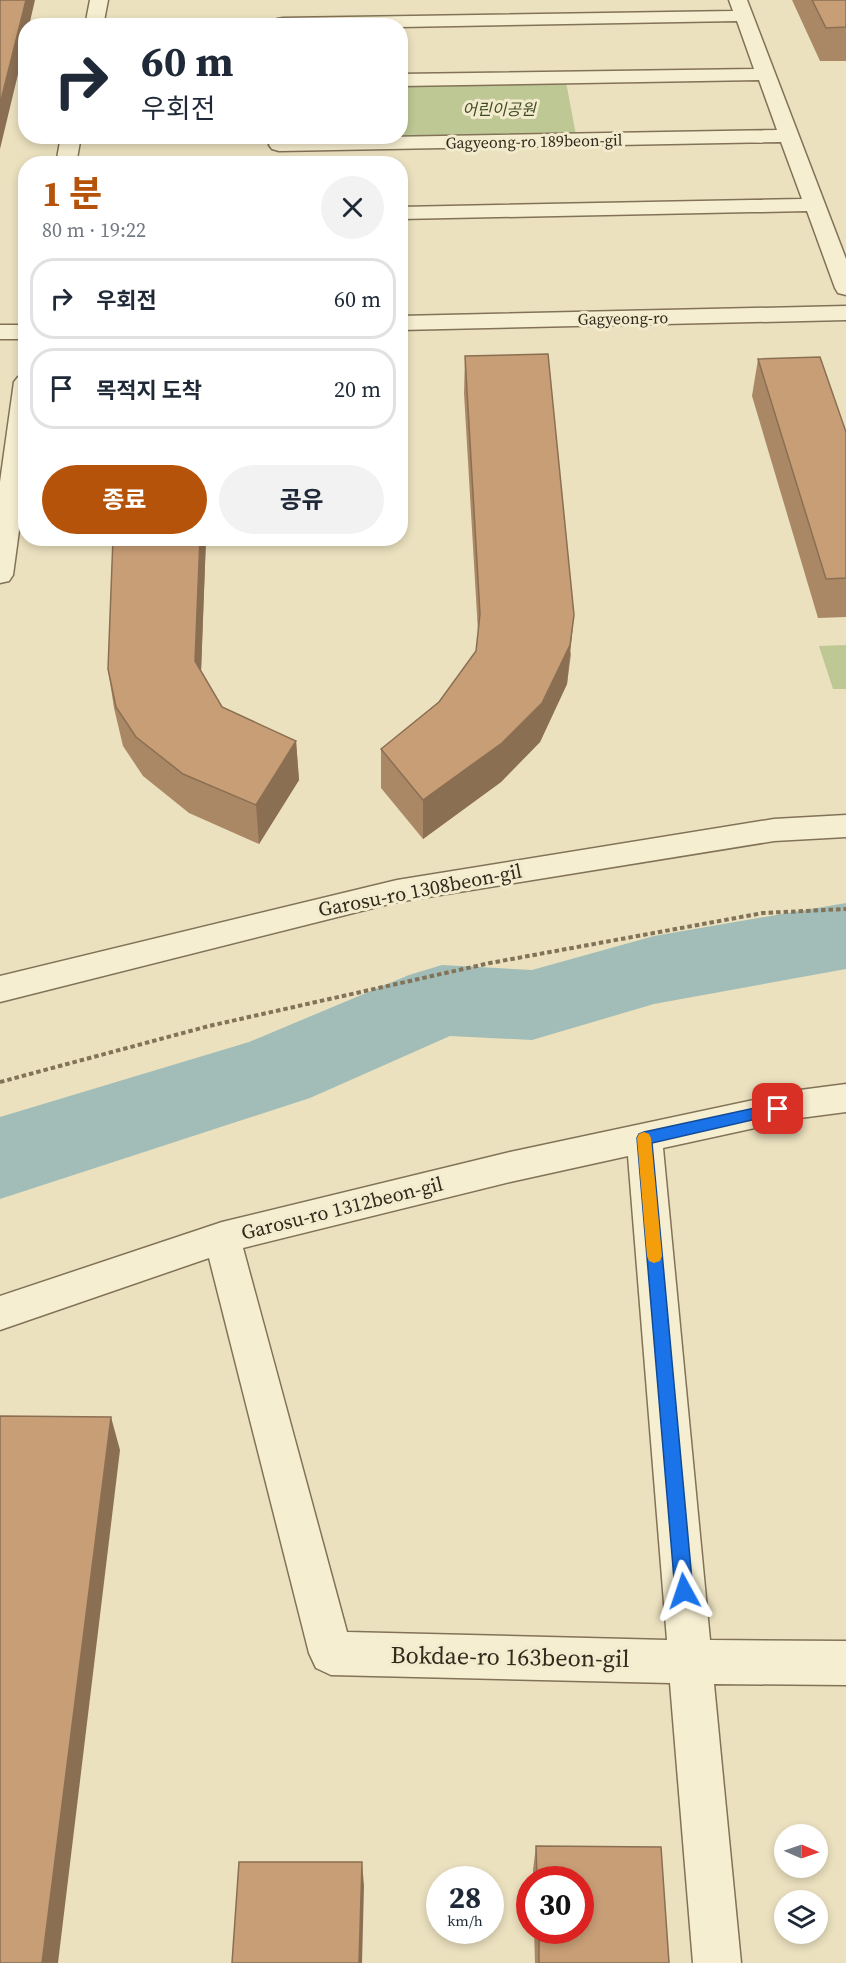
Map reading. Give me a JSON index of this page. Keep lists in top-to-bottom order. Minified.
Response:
{"streets":{"street":["Gagyeong-ro 189beon-gil","Gagyeong-ro","Garosu-ro 1308beon-gil","Garosu-ro 1312beon-gil","Bokdae-ro 163beon-gil"]},"crossings":[["Garosu-ro 1312beon-gil","Bokdae-ro 163beon-gil"]],"parks":["어린이공원"],"north":"right","page":{"turn":["60 m","우회전"],"heading":["1 분","80 m · 19:22"],"list":[{"name":"우회전","value":"60 m"},{"name":"목적지 도착","value":"20 m"}],"buttons":["종료","공유"],"speed":"28 km/h","limit":"30"}}
